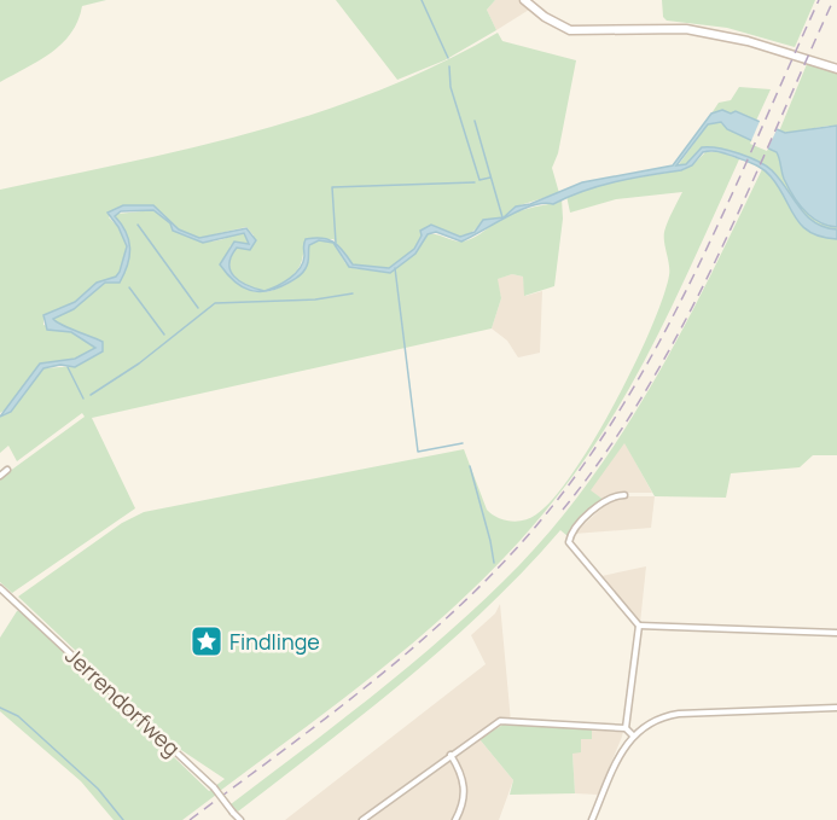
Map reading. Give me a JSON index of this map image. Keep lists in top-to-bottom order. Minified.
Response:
{"streets":{"street":["Jerrendorfweg"]},"places":{"place":["Findlinge"]}}
